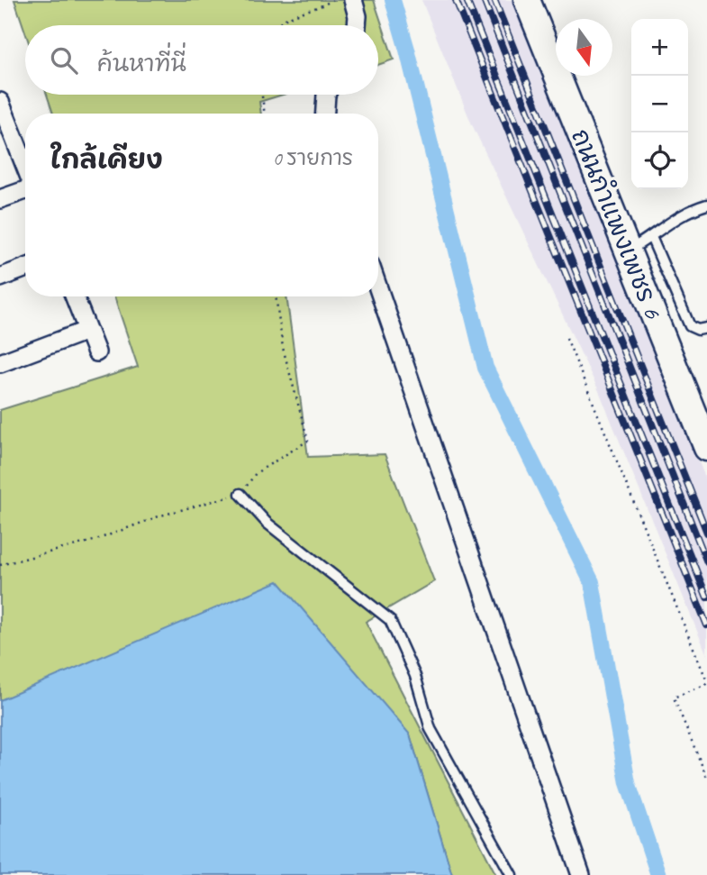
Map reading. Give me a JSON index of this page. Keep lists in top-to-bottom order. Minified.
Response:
{"streets":{"main road":["ถนนกำแพงเพชร 6"]},"north":"bottom","page":{"map_buttons":["+","−"],"search":"ค้นหาที่นี่","heading":["ใกล้เคียง","0 รายการ"]}}
